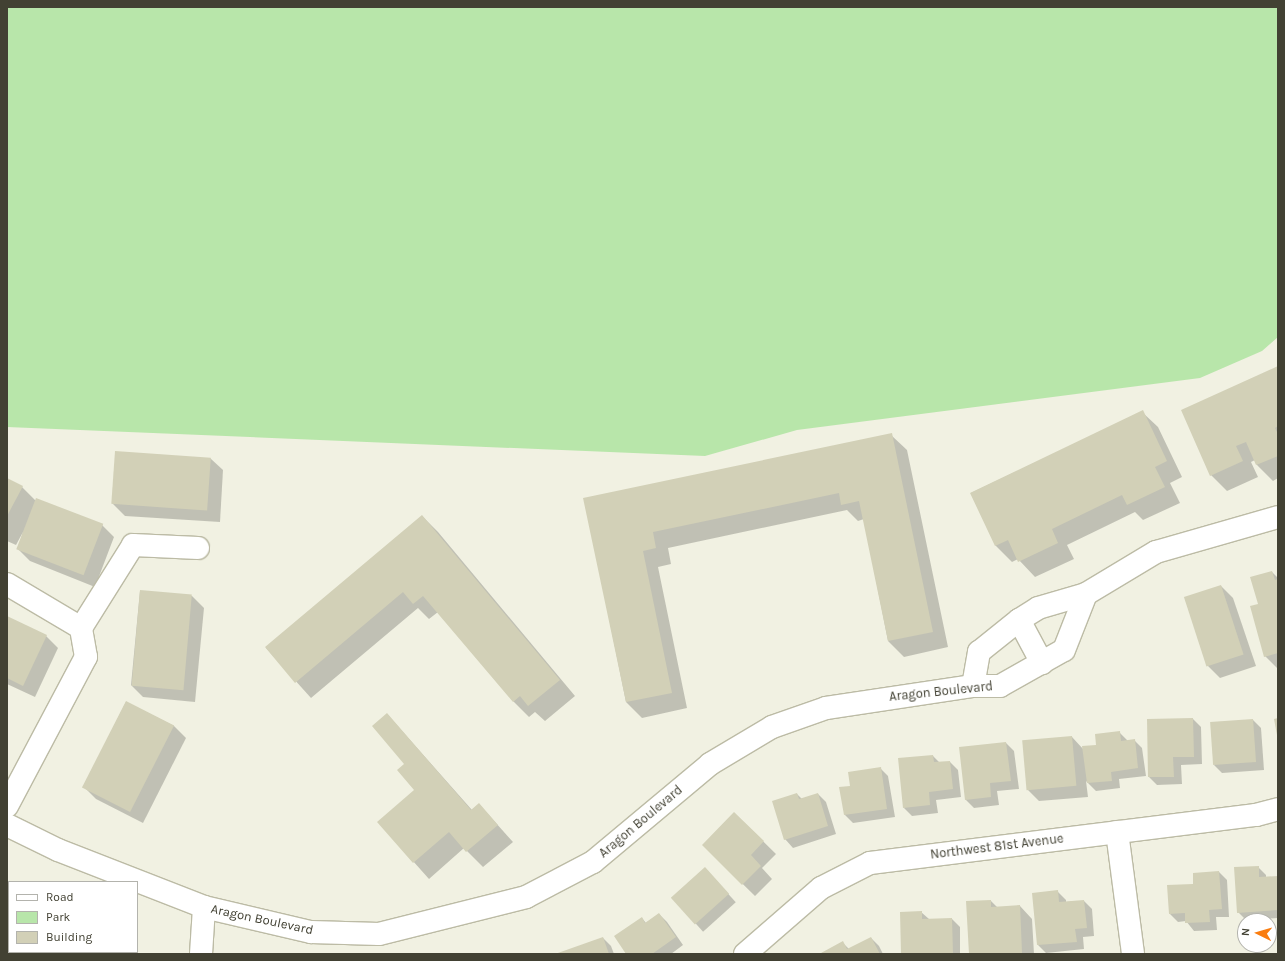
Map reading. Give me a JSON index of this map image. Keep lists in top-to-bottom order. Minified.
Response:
{"streets":{"street":["Aragon Boulevard","Northwest 81st Avenue"]},"legend":["Road","Park","Building"],"north":"left"}
